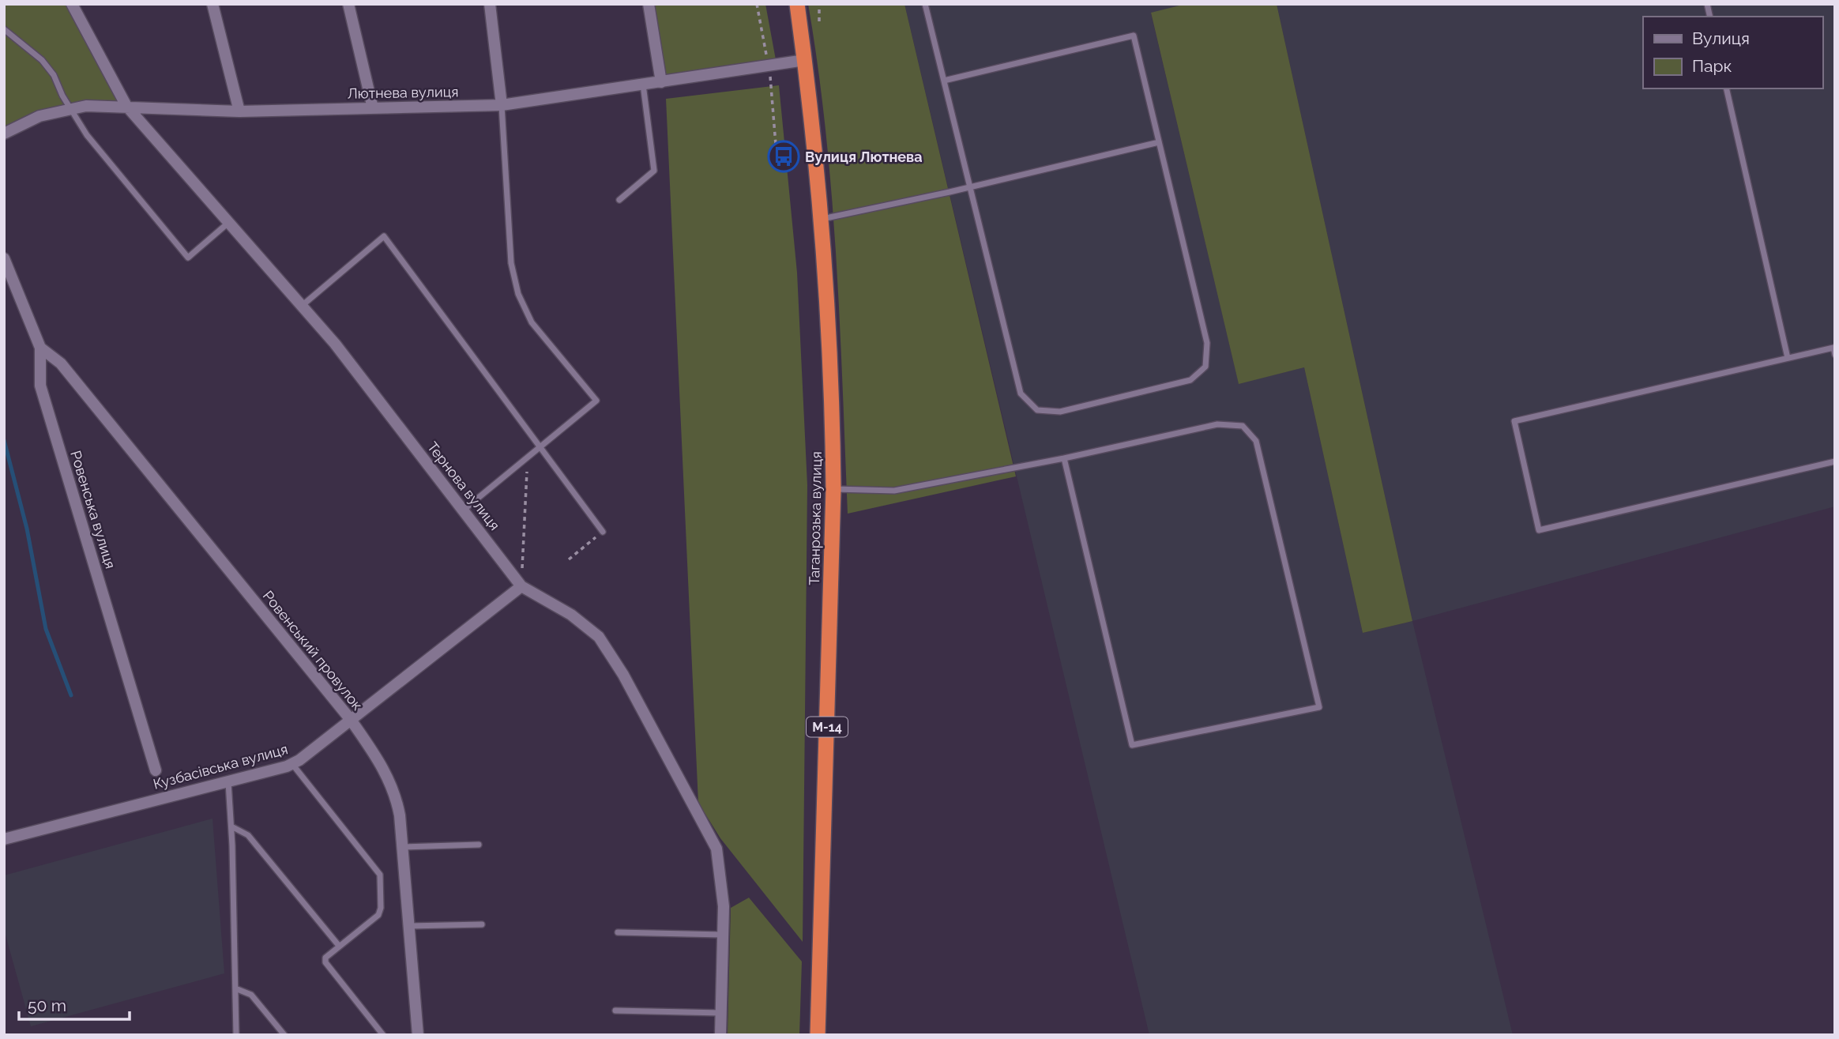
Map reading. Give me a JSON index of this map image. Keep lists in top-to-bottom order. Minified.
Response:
{"streets":{"highway":["Таганрозька вулиця","М-14"],"street":["Лютнева вулиця","Тернова вулиця","Ровенська вулиця","Ровенський провулок","Кузбасівська вулиця"]},"crossings":[["Лютнева вулиця","Тернова вулиця"],["Лютнева вулиця","Таганрозька вулиця"],["Тернова вулиця","Кузбасівська вулиця"],["Ровенська вулиця","Ровенський провулок"],["Ровенський провулок","Кузбасівська вулиця"]],"places":{"bus stop":["Вулиця Лютнева"]},"legend":["Вулиця","Парк"],"scale_bar":"50 m"}
